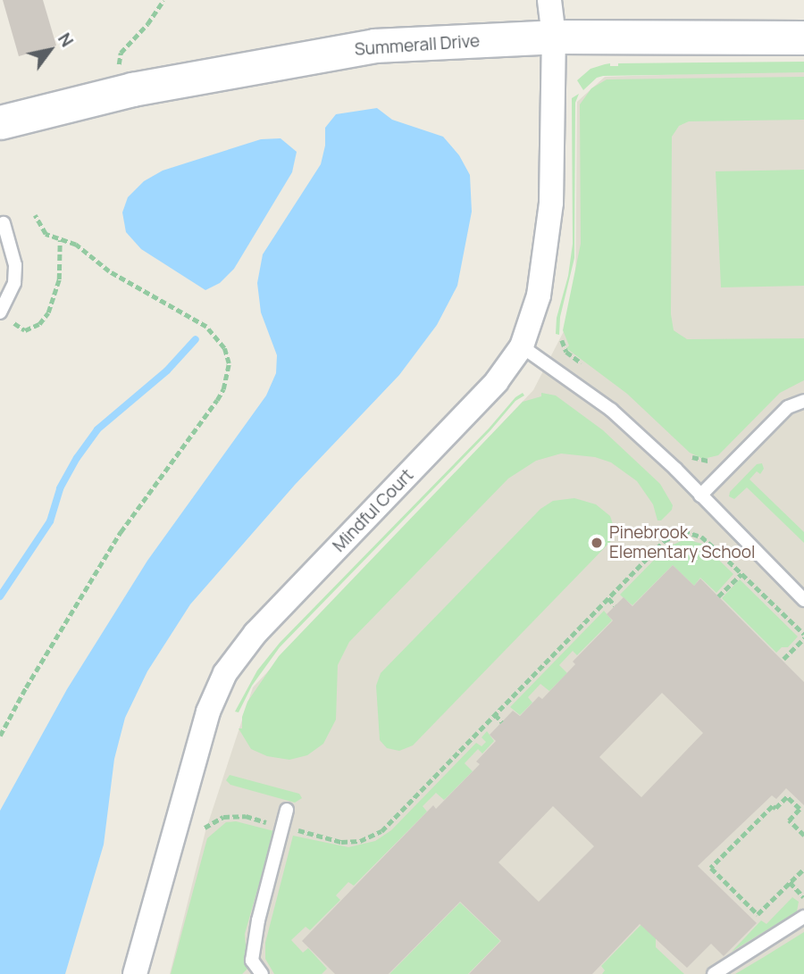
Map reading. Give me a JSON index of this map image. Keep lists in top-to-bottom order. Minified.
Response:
{"streets":{"street":["Summerall Drive","Mindful Court"]},"crossings":[["Summerall Drive","Mindful Court"]],"places":["Pinebrook Elementary School"],"north":"top right"}
